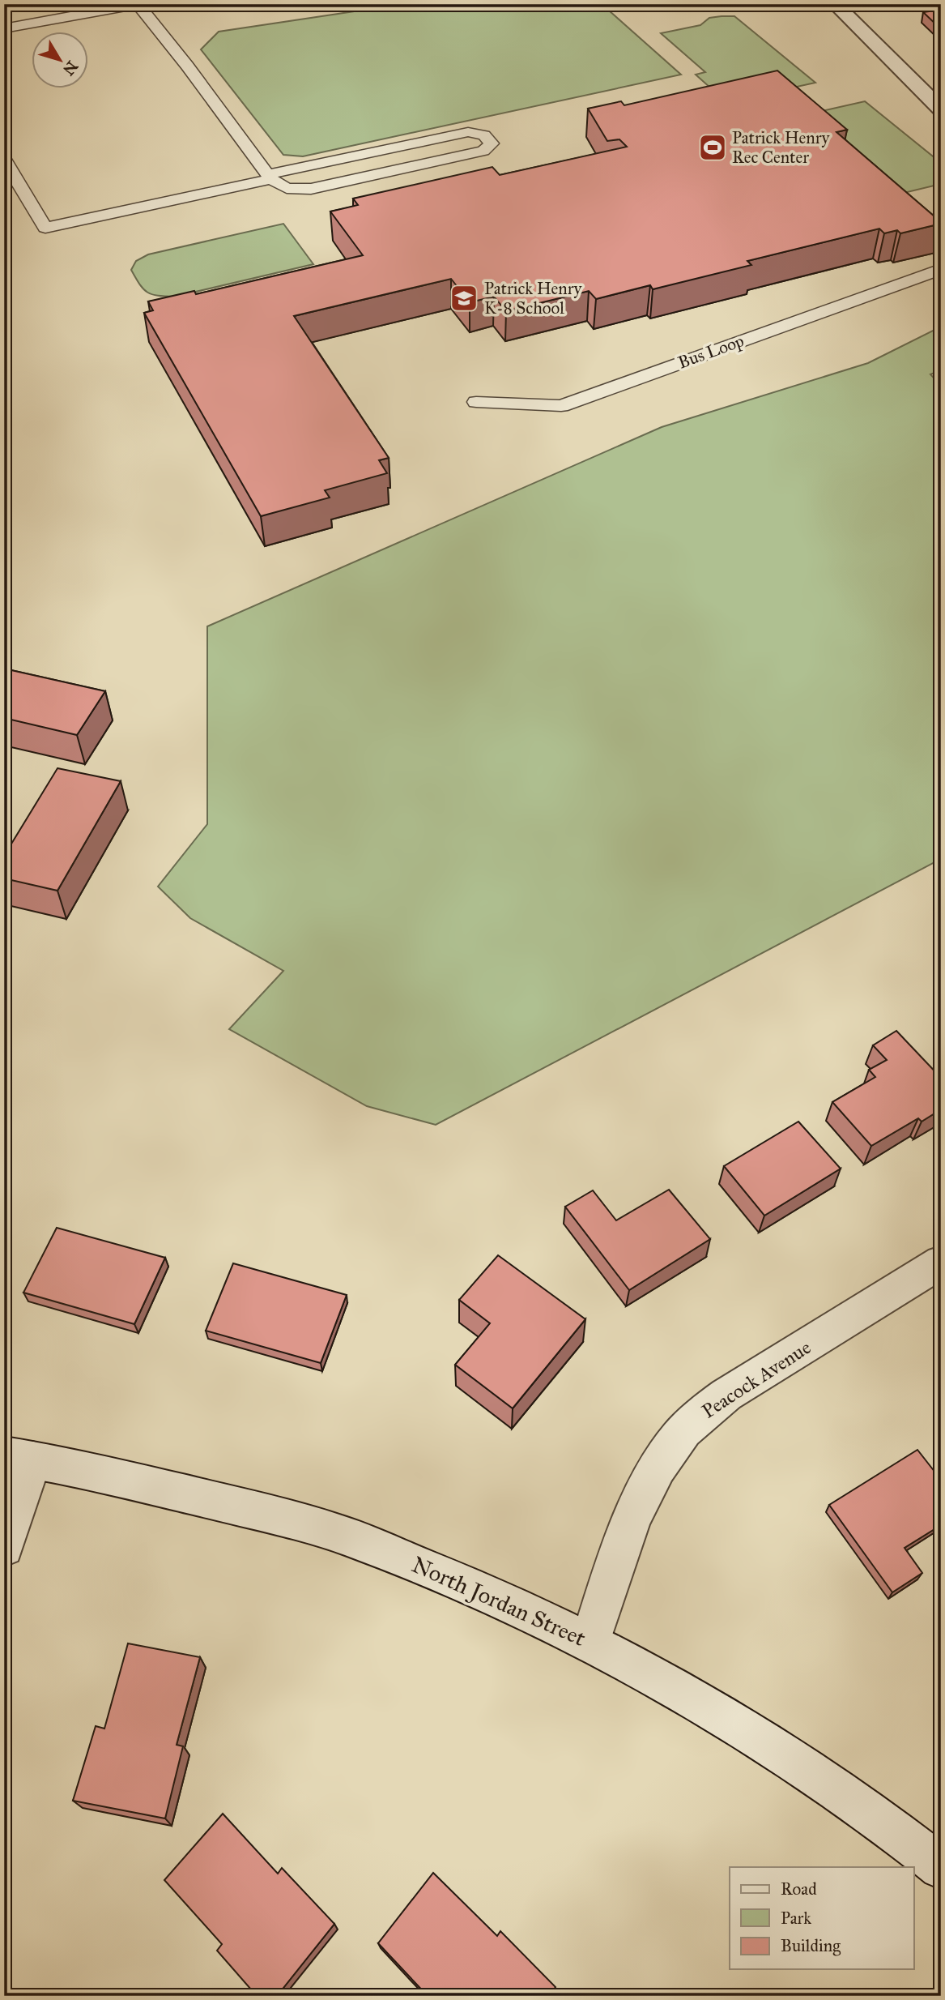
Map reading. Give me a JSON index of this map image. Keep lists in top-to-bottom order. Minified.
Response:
{"streets":{"street":["Peacock Avenue","North Jordan Street"],"lane":["Bus Loop"]},"crossings":[["Peacock Avenue","North Jordan Street"]],"places":{"sports":["Patrick Henry Rec Center"],"school or university":["Patrick Henry K-8 School"]},"legend":["Road","Park","Building"],"north":"bottom right"}
